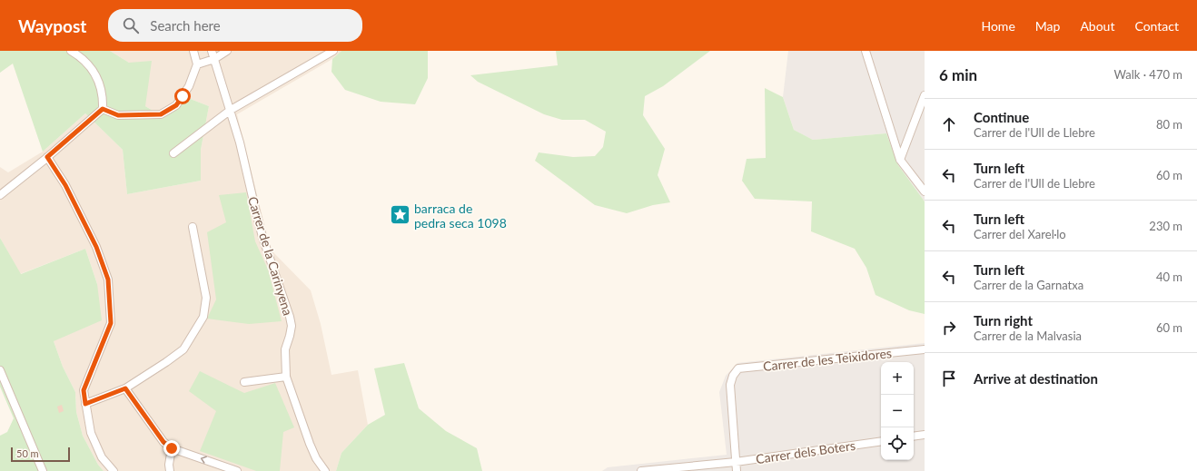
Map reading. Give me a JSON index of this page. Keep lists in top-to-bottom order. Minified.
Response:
{"streets":{"street":["Carrer de la Carinyena","Carrer de les Teixidores","Carrer dels Boters"]},"crossings":[["Carrer de les Teixidores","Carrer dels Boters"]],"places":{"place":["barraca de pedra seca 1098"]},"scale_bar":"50 m","page":{"header":"Waypost","search":"Search here","nav":["Home","Map","About","Contact"],"heading":["6 min","Walk · 470 m"],"list":[["Continue","Carrer de l'Ull de Llebre","80 m"],["Turn left","Carrer de l'Ull de Llebre","60 m"],["Turn left","Carrer del Xarel·lo","230 m"],["Turn left","Carrer de la Garnatxa","40 m"],["Turn right","Carrer de la Malvasia","60 m"],"Arrive at destination"],"map_buttons":["+","−"],"scale":"50 m"}}
